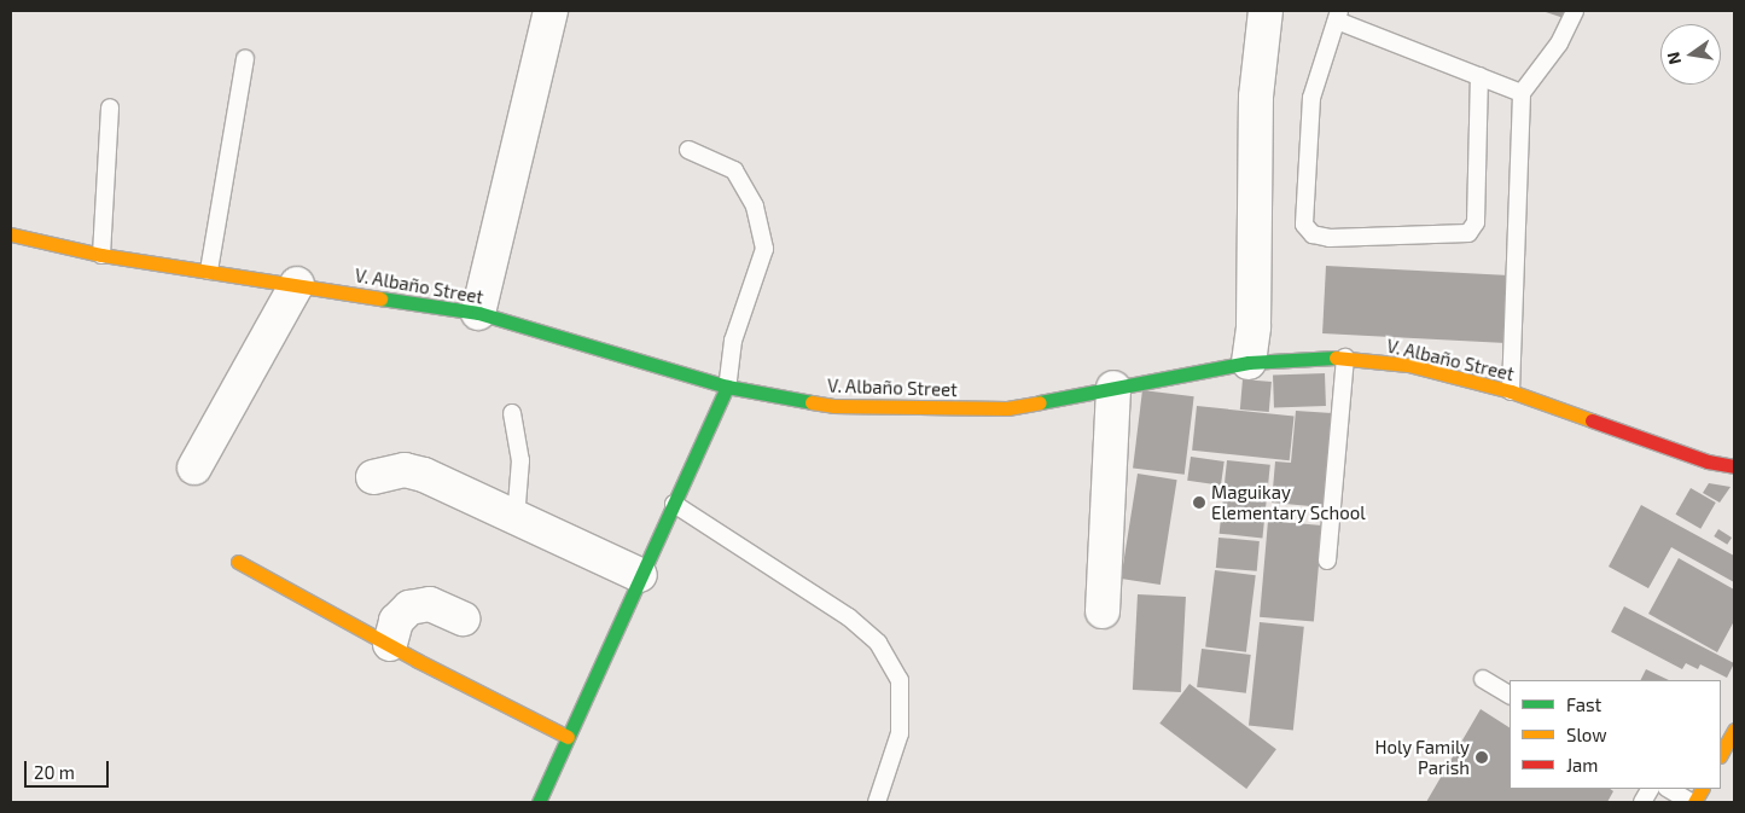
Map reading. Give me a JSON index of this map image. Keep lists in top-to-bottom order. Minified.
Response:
{"streets":{"street":["V. Albaño Street"]},"places":["Maguikay Elementary School","Holy Family Parish"],"legend":["Fast","Slow","Jam"],"scale_bar":"20 m","north":"left"}
